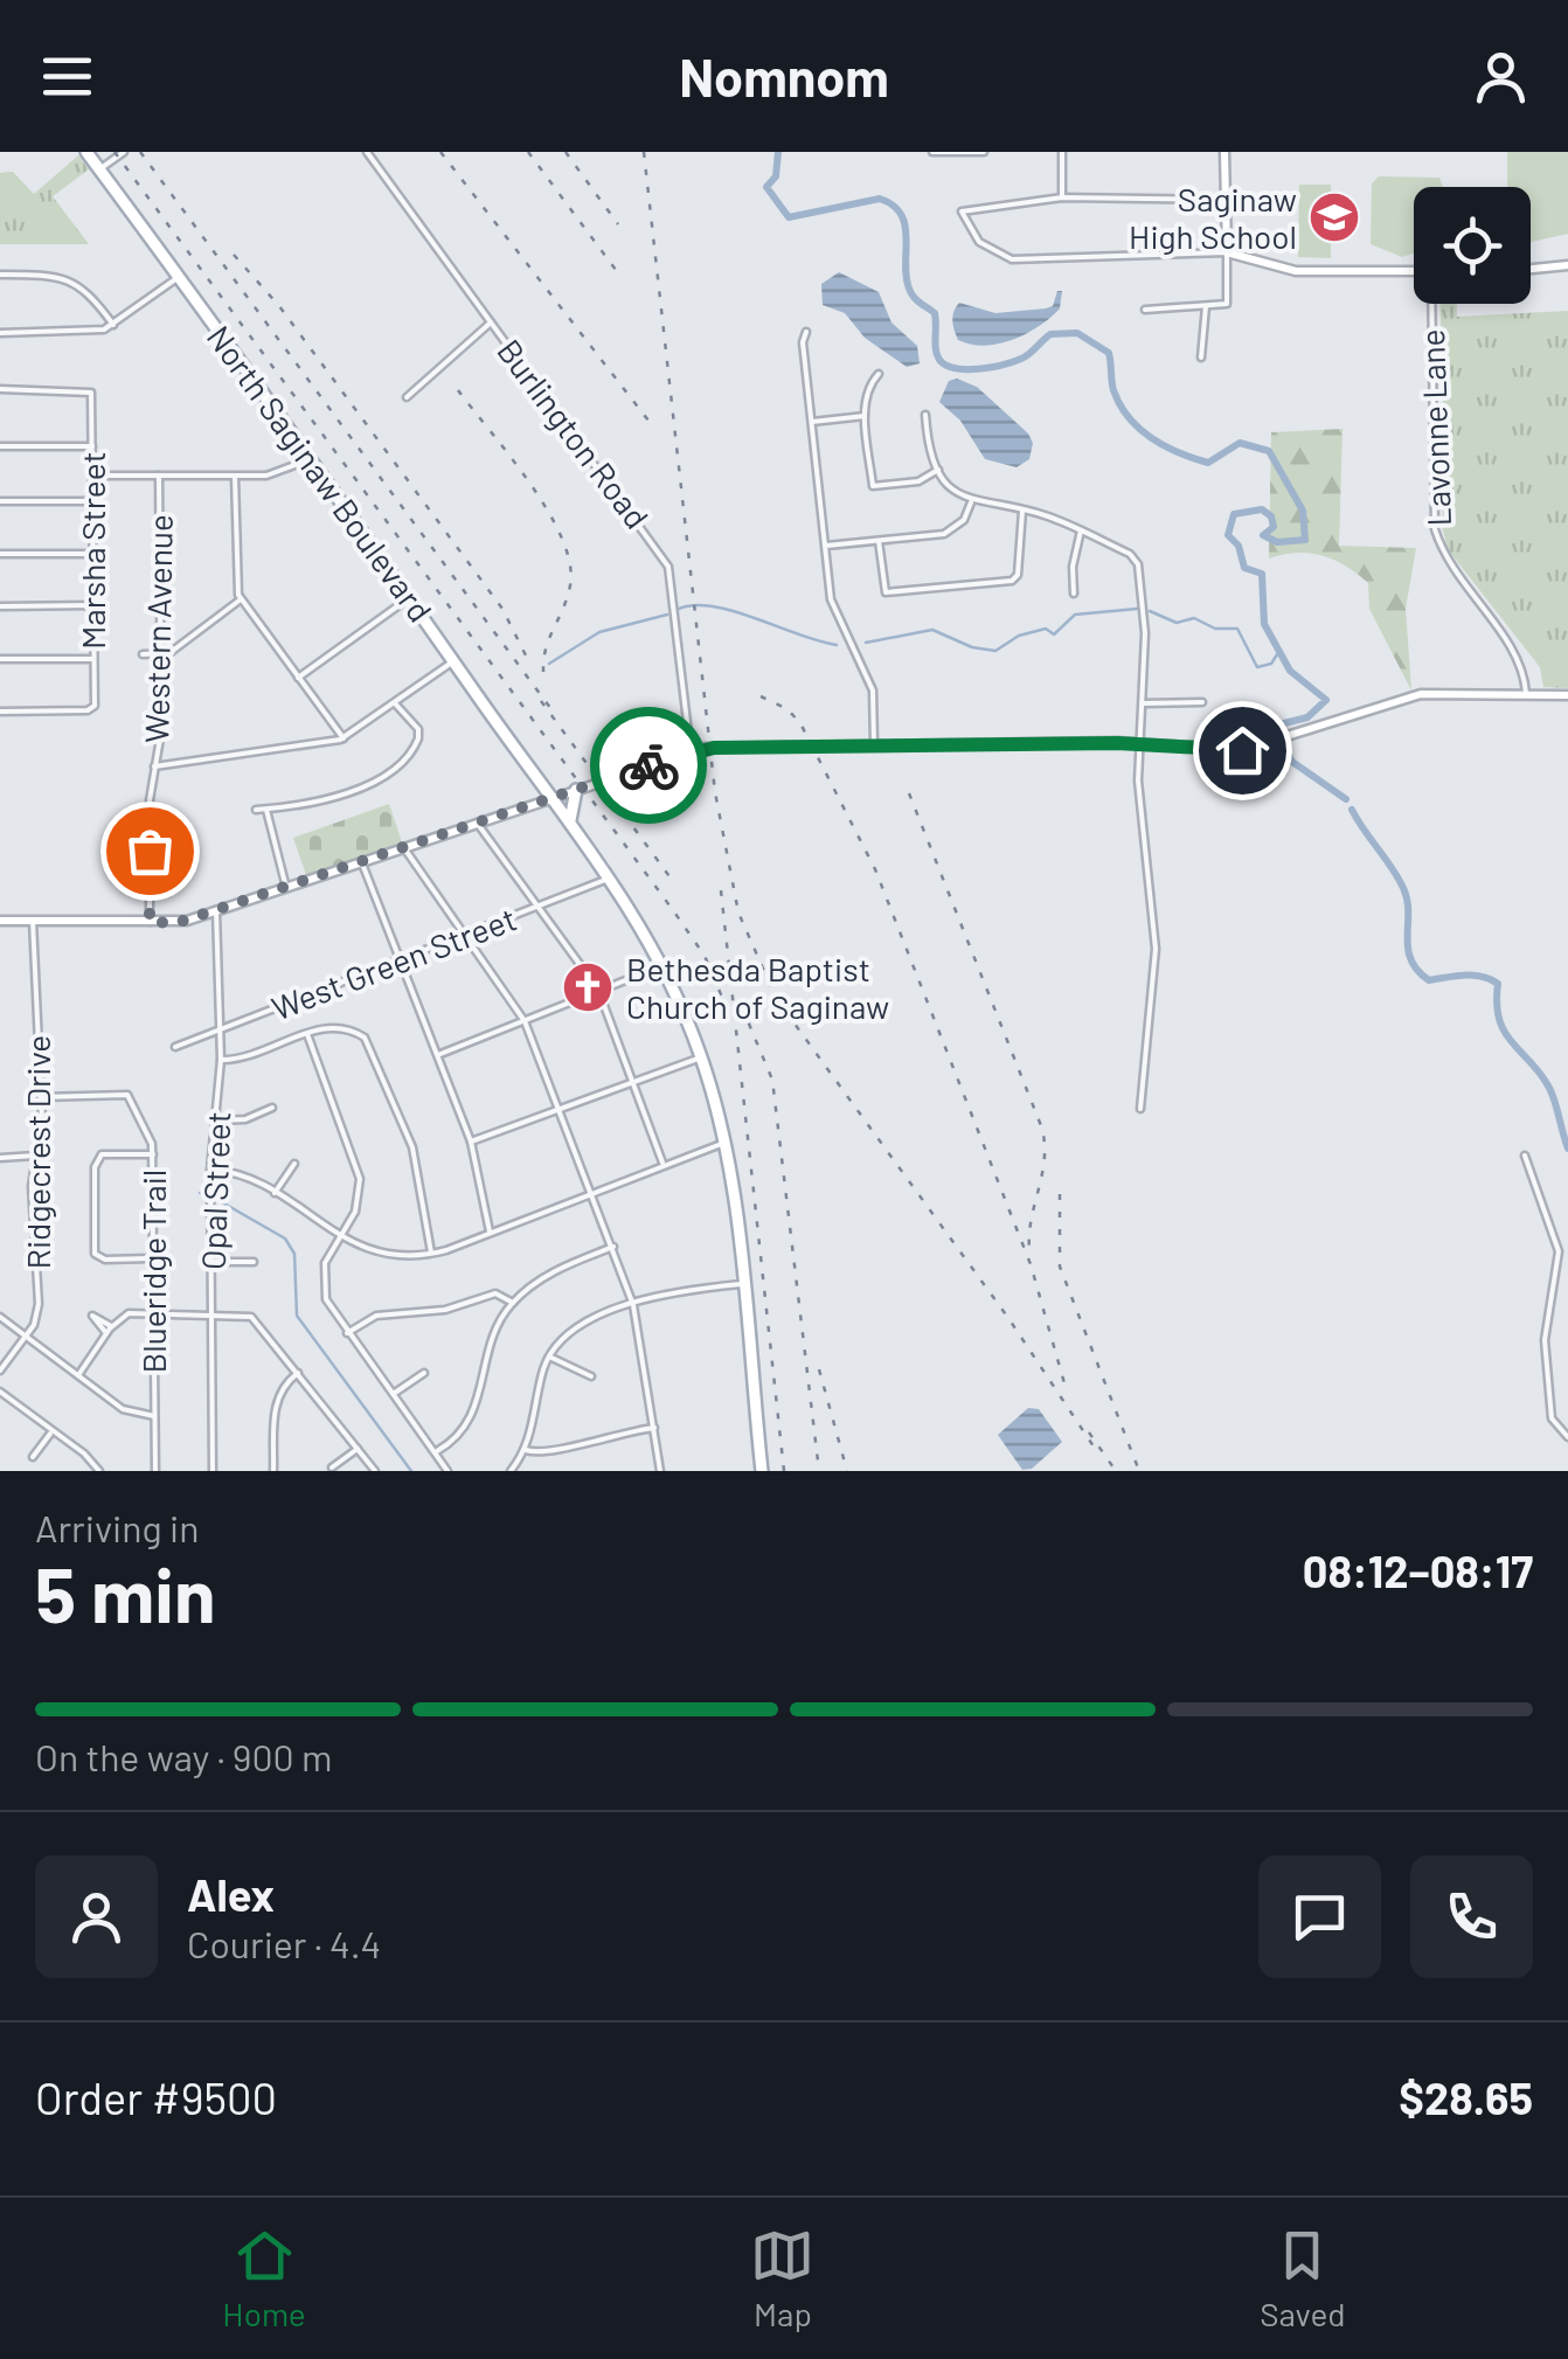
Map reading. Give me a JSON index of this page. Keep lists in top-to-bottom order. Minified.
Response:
{"streets":{"main road":["North Saginaw Boulevard"],"street":["Lavonne Lane","Burlington Road","Marsha Street","Western Avenue","West Green Street","Ridgecrest Drive","Opal Street","Blueridge Trail"]},"crossings":[["North Saginaw Boulevard","West Green Street"],["West Green Street","Opal Street"],["Ridgecrest Drive","Blueridge Trail"]],"places":{"school or university":["Saginaw High School"],"church":["Bethesda Baptist Church of Saginaw"]},"page":{"header":"Nomnom","heading":["5 min","Arriving in","08:12–08:17"],"panel":["Alex","Courier · 4.4","Order #9500","$28.65"],"bar":"On the way · 900 m","tabs":["Home","Map","Saved"]}}
